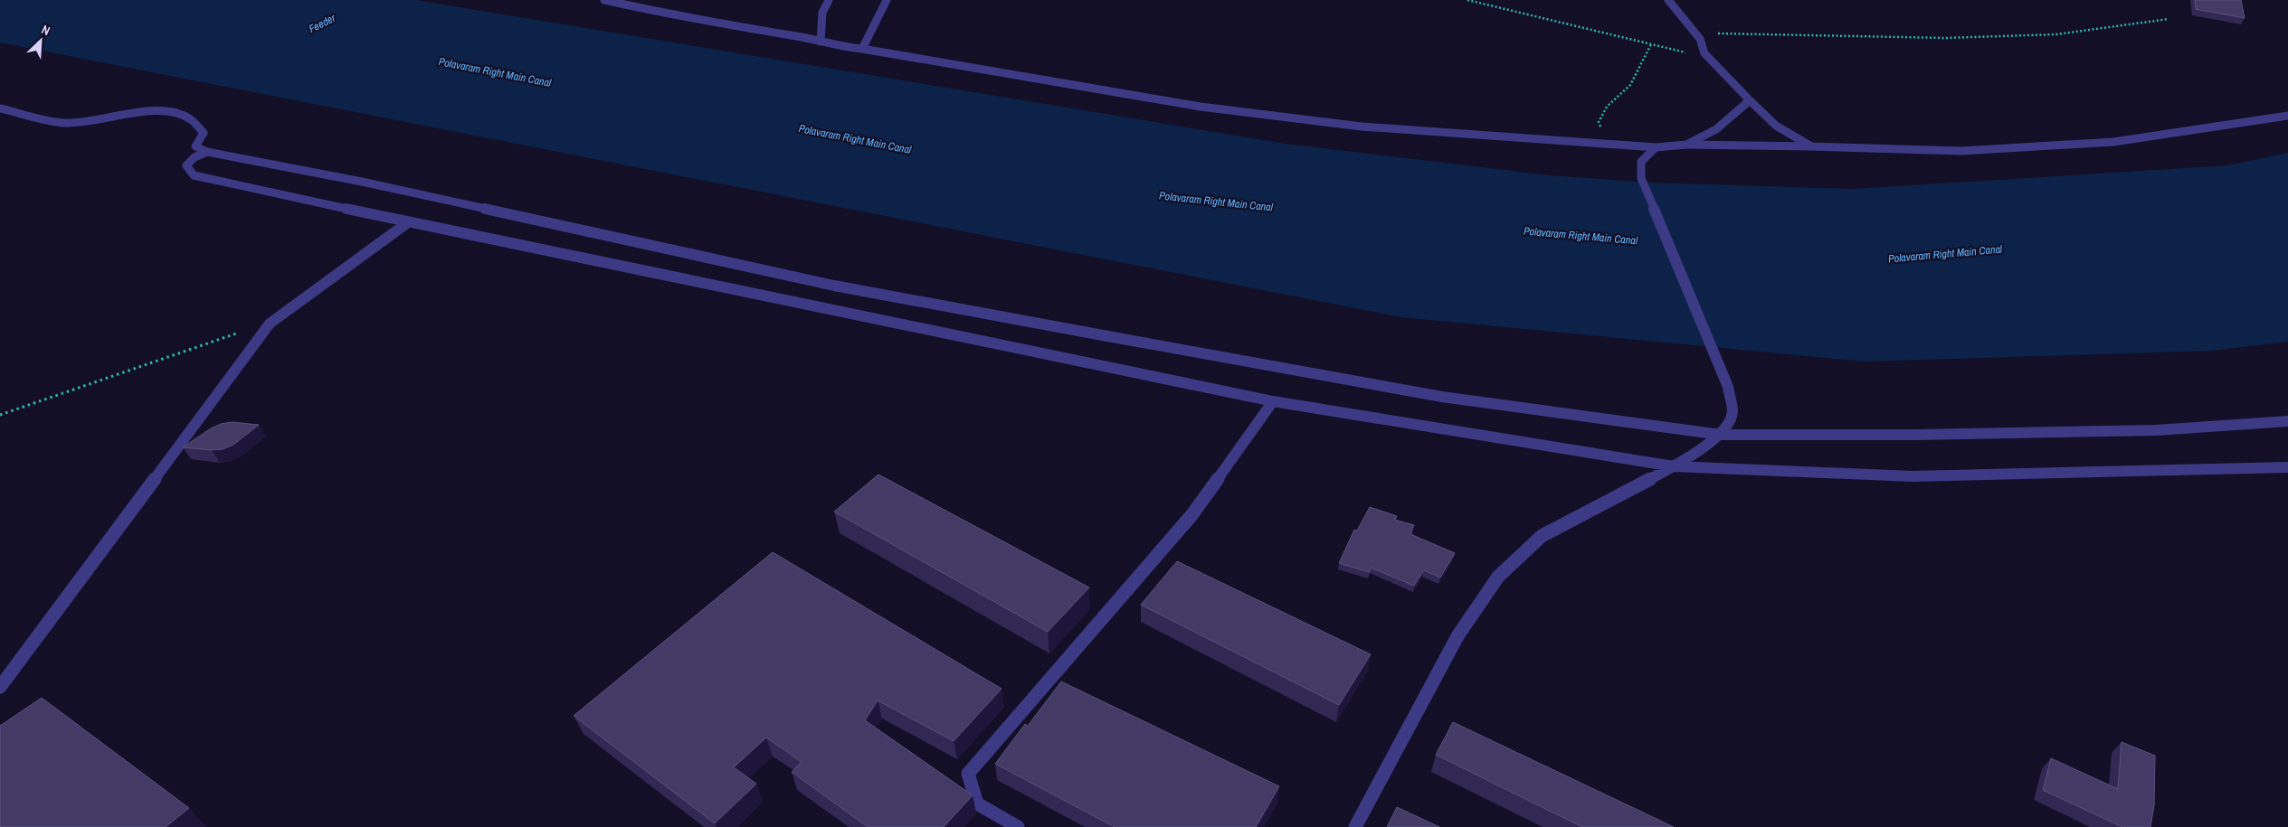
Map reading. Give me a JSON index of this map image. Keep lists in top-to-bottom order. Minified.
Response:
{"water":["Feeder","Polavaram Right Main Canal"],"north":"top right"}
